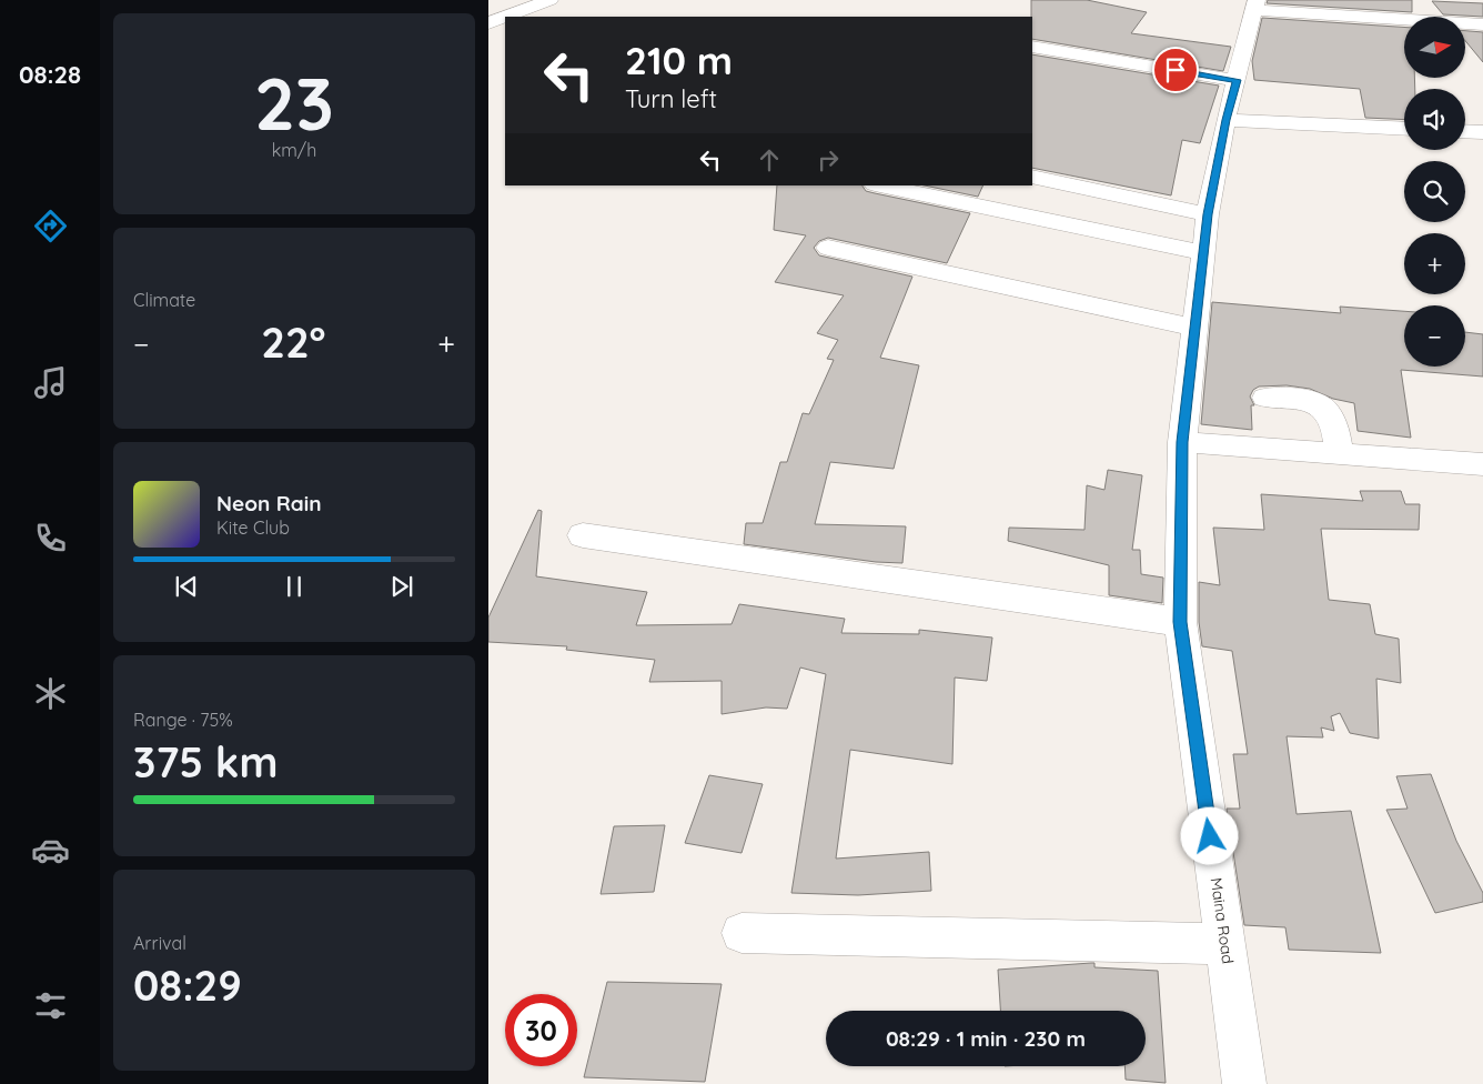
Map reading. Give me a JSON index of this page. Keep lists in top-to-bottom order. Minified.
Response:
{"streets":{"street":["Maina Road"]},"north":"right","page":{"tabs":"08:28","tile":[["23","km/h"],"Climate",["Range · 75%","375 km"],["Arrival","08:29"]],"map_buttons":["+","−"],"turn":["210 m","Turn left"],"heat":["−","22°","+"],"song":["Neon Rain","Kite Club"],"limit":"30","trip":"08:29 · 1 min · 230 m"}}
